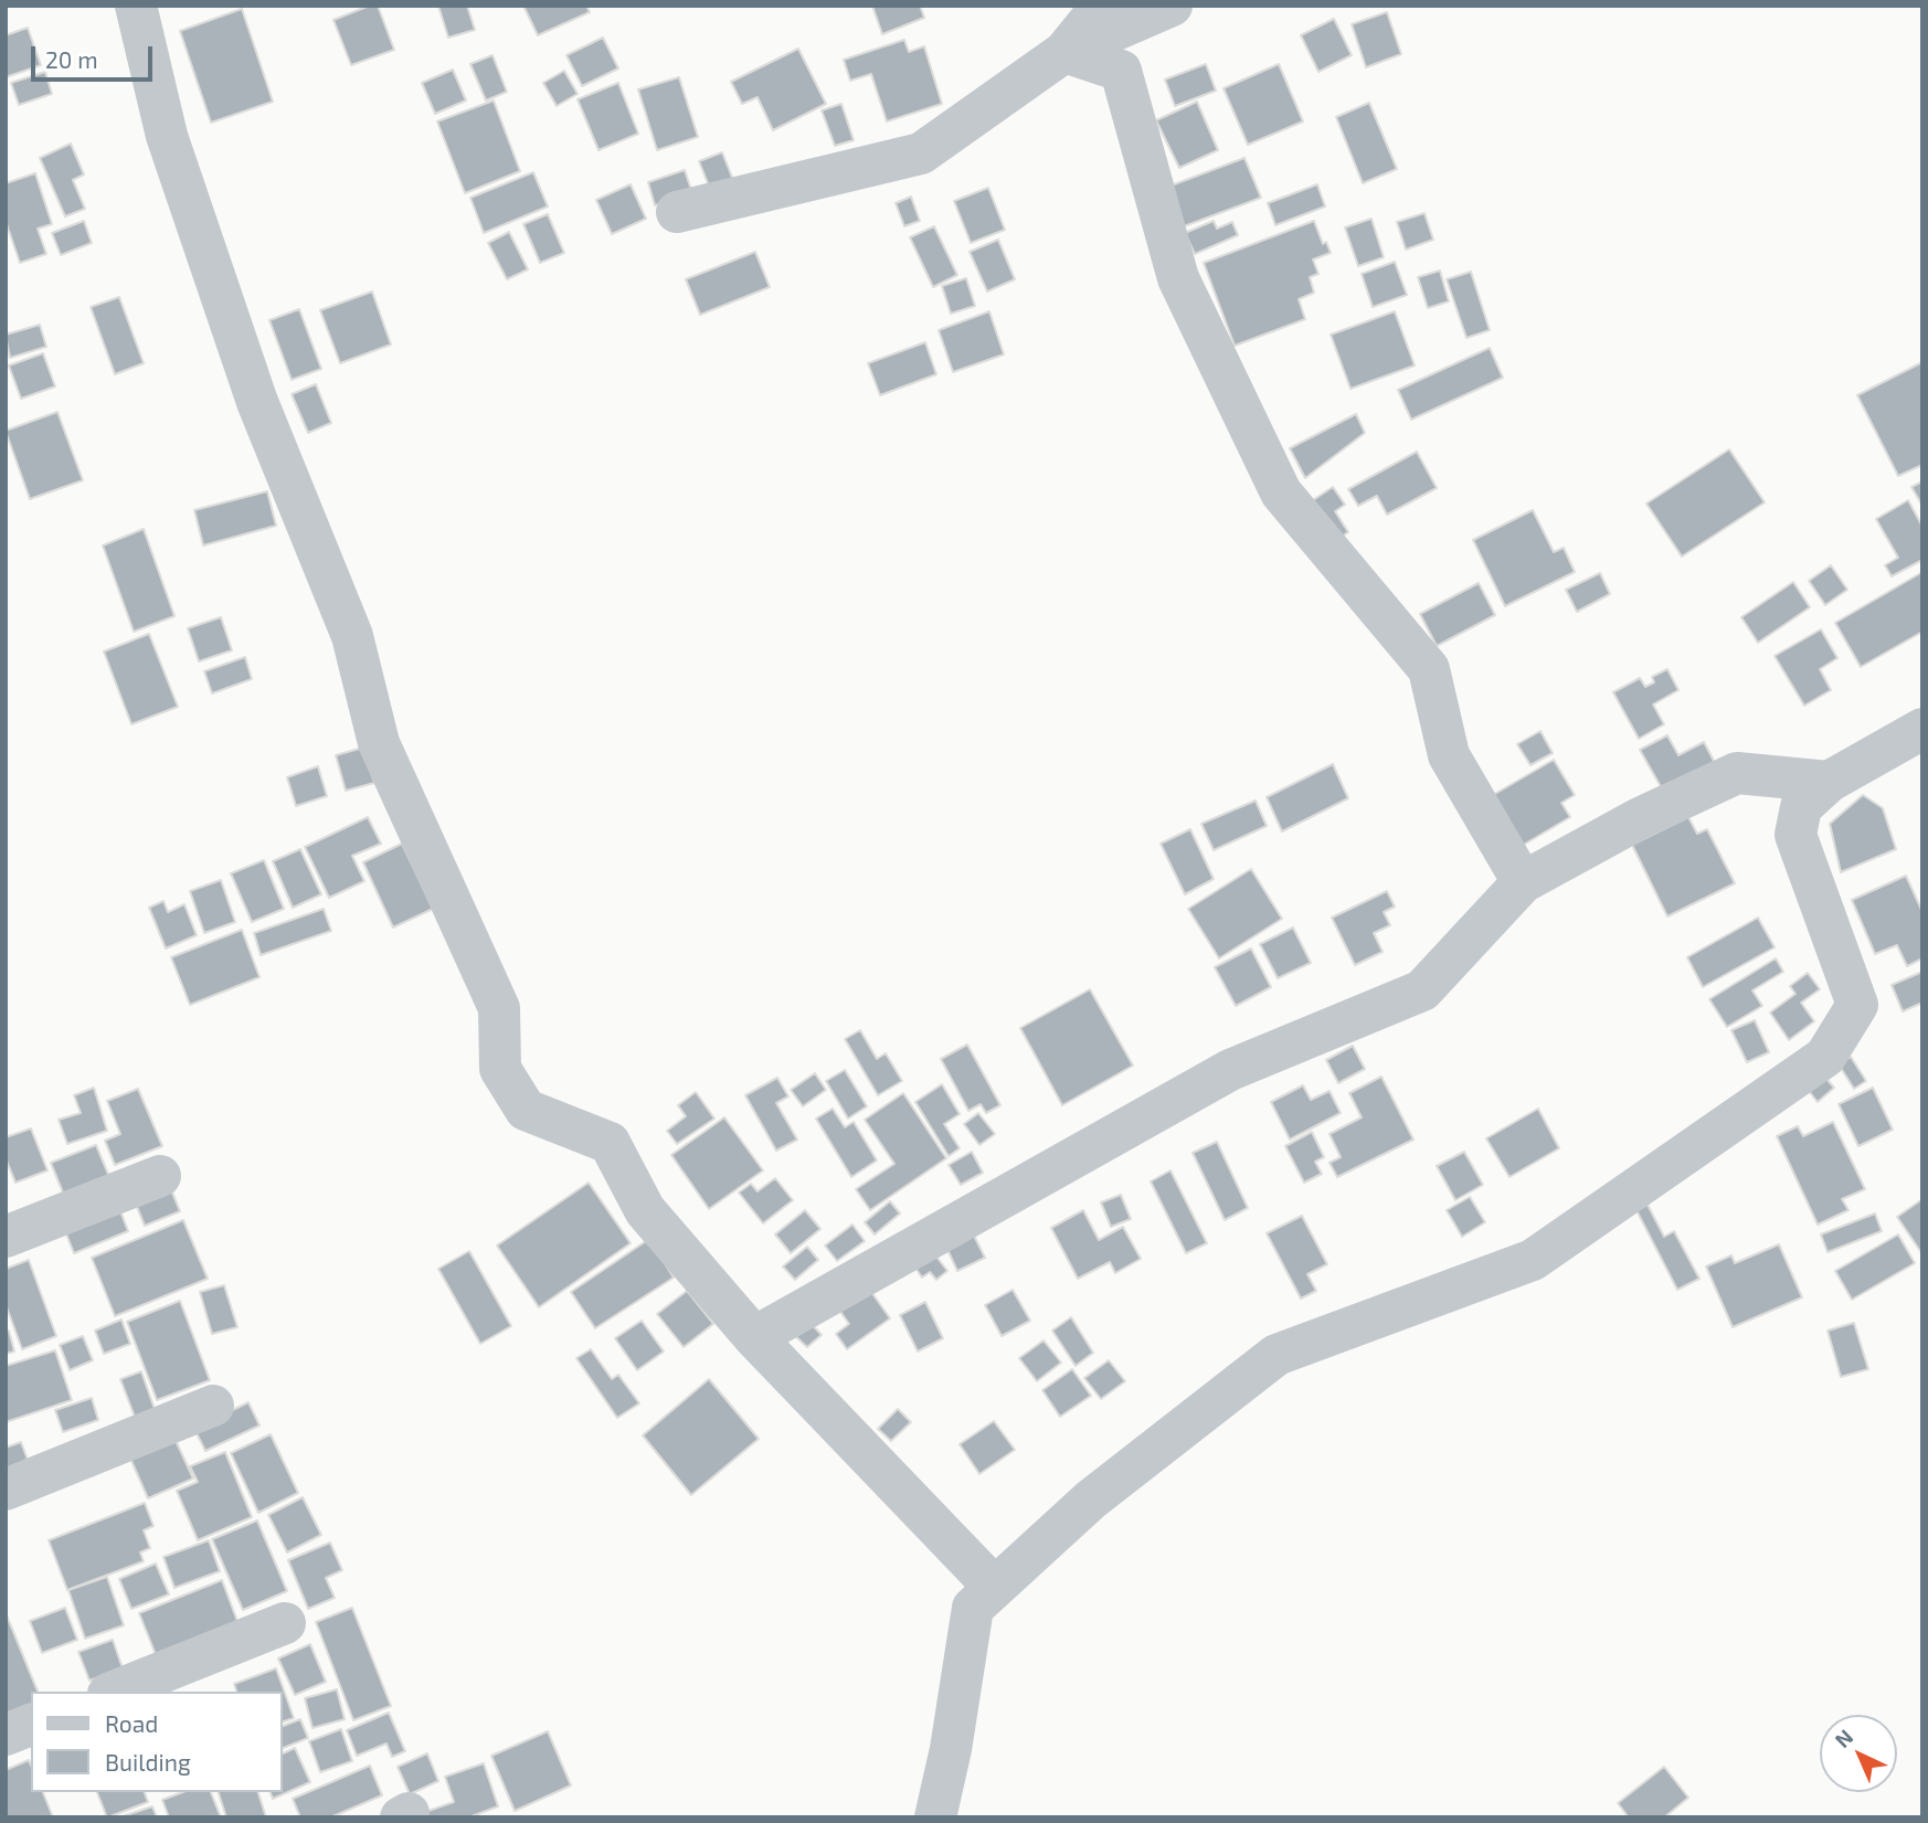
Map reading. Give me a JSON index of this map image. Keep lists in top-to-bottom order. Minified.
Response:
{"legend":["Road","Building"],"scale_bar":"20 m","north":"top left"}
